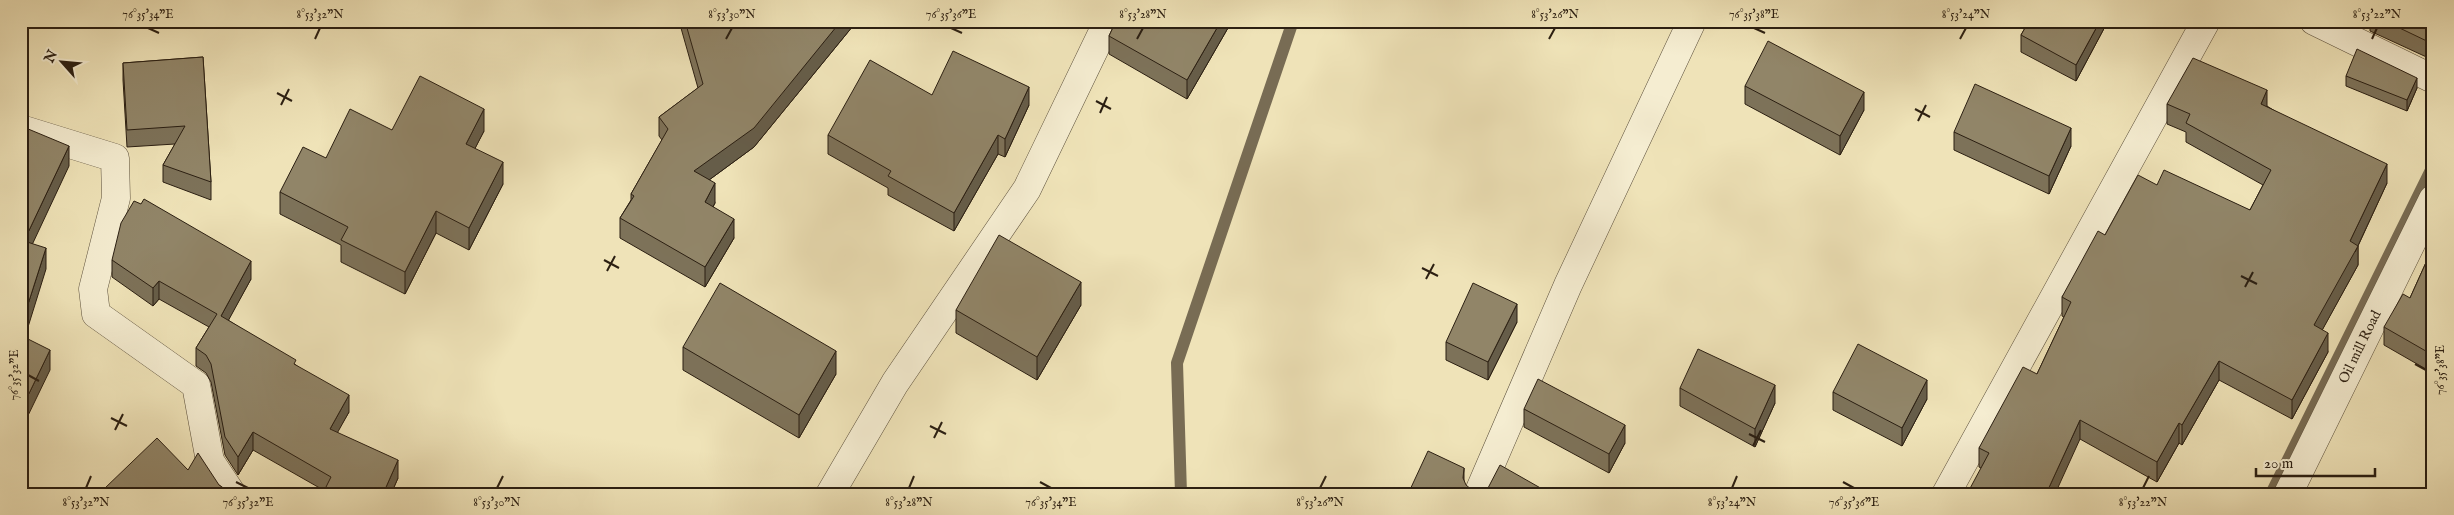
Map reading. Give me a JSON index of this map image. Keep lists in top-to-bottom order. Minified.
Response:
{"streets":{"street":["Oil mill Road"]},"scale_bar":"20 m","north":"top left","coordinates":["76°35'34\"E","8°53'32\"N","8°53'30\"N","76°35'36\"E","8°53'28\"N","8°53'26\"N","76°35'38\"E","8°53'24\"N","8°53'22\"N","76°35'32\"E"]}
